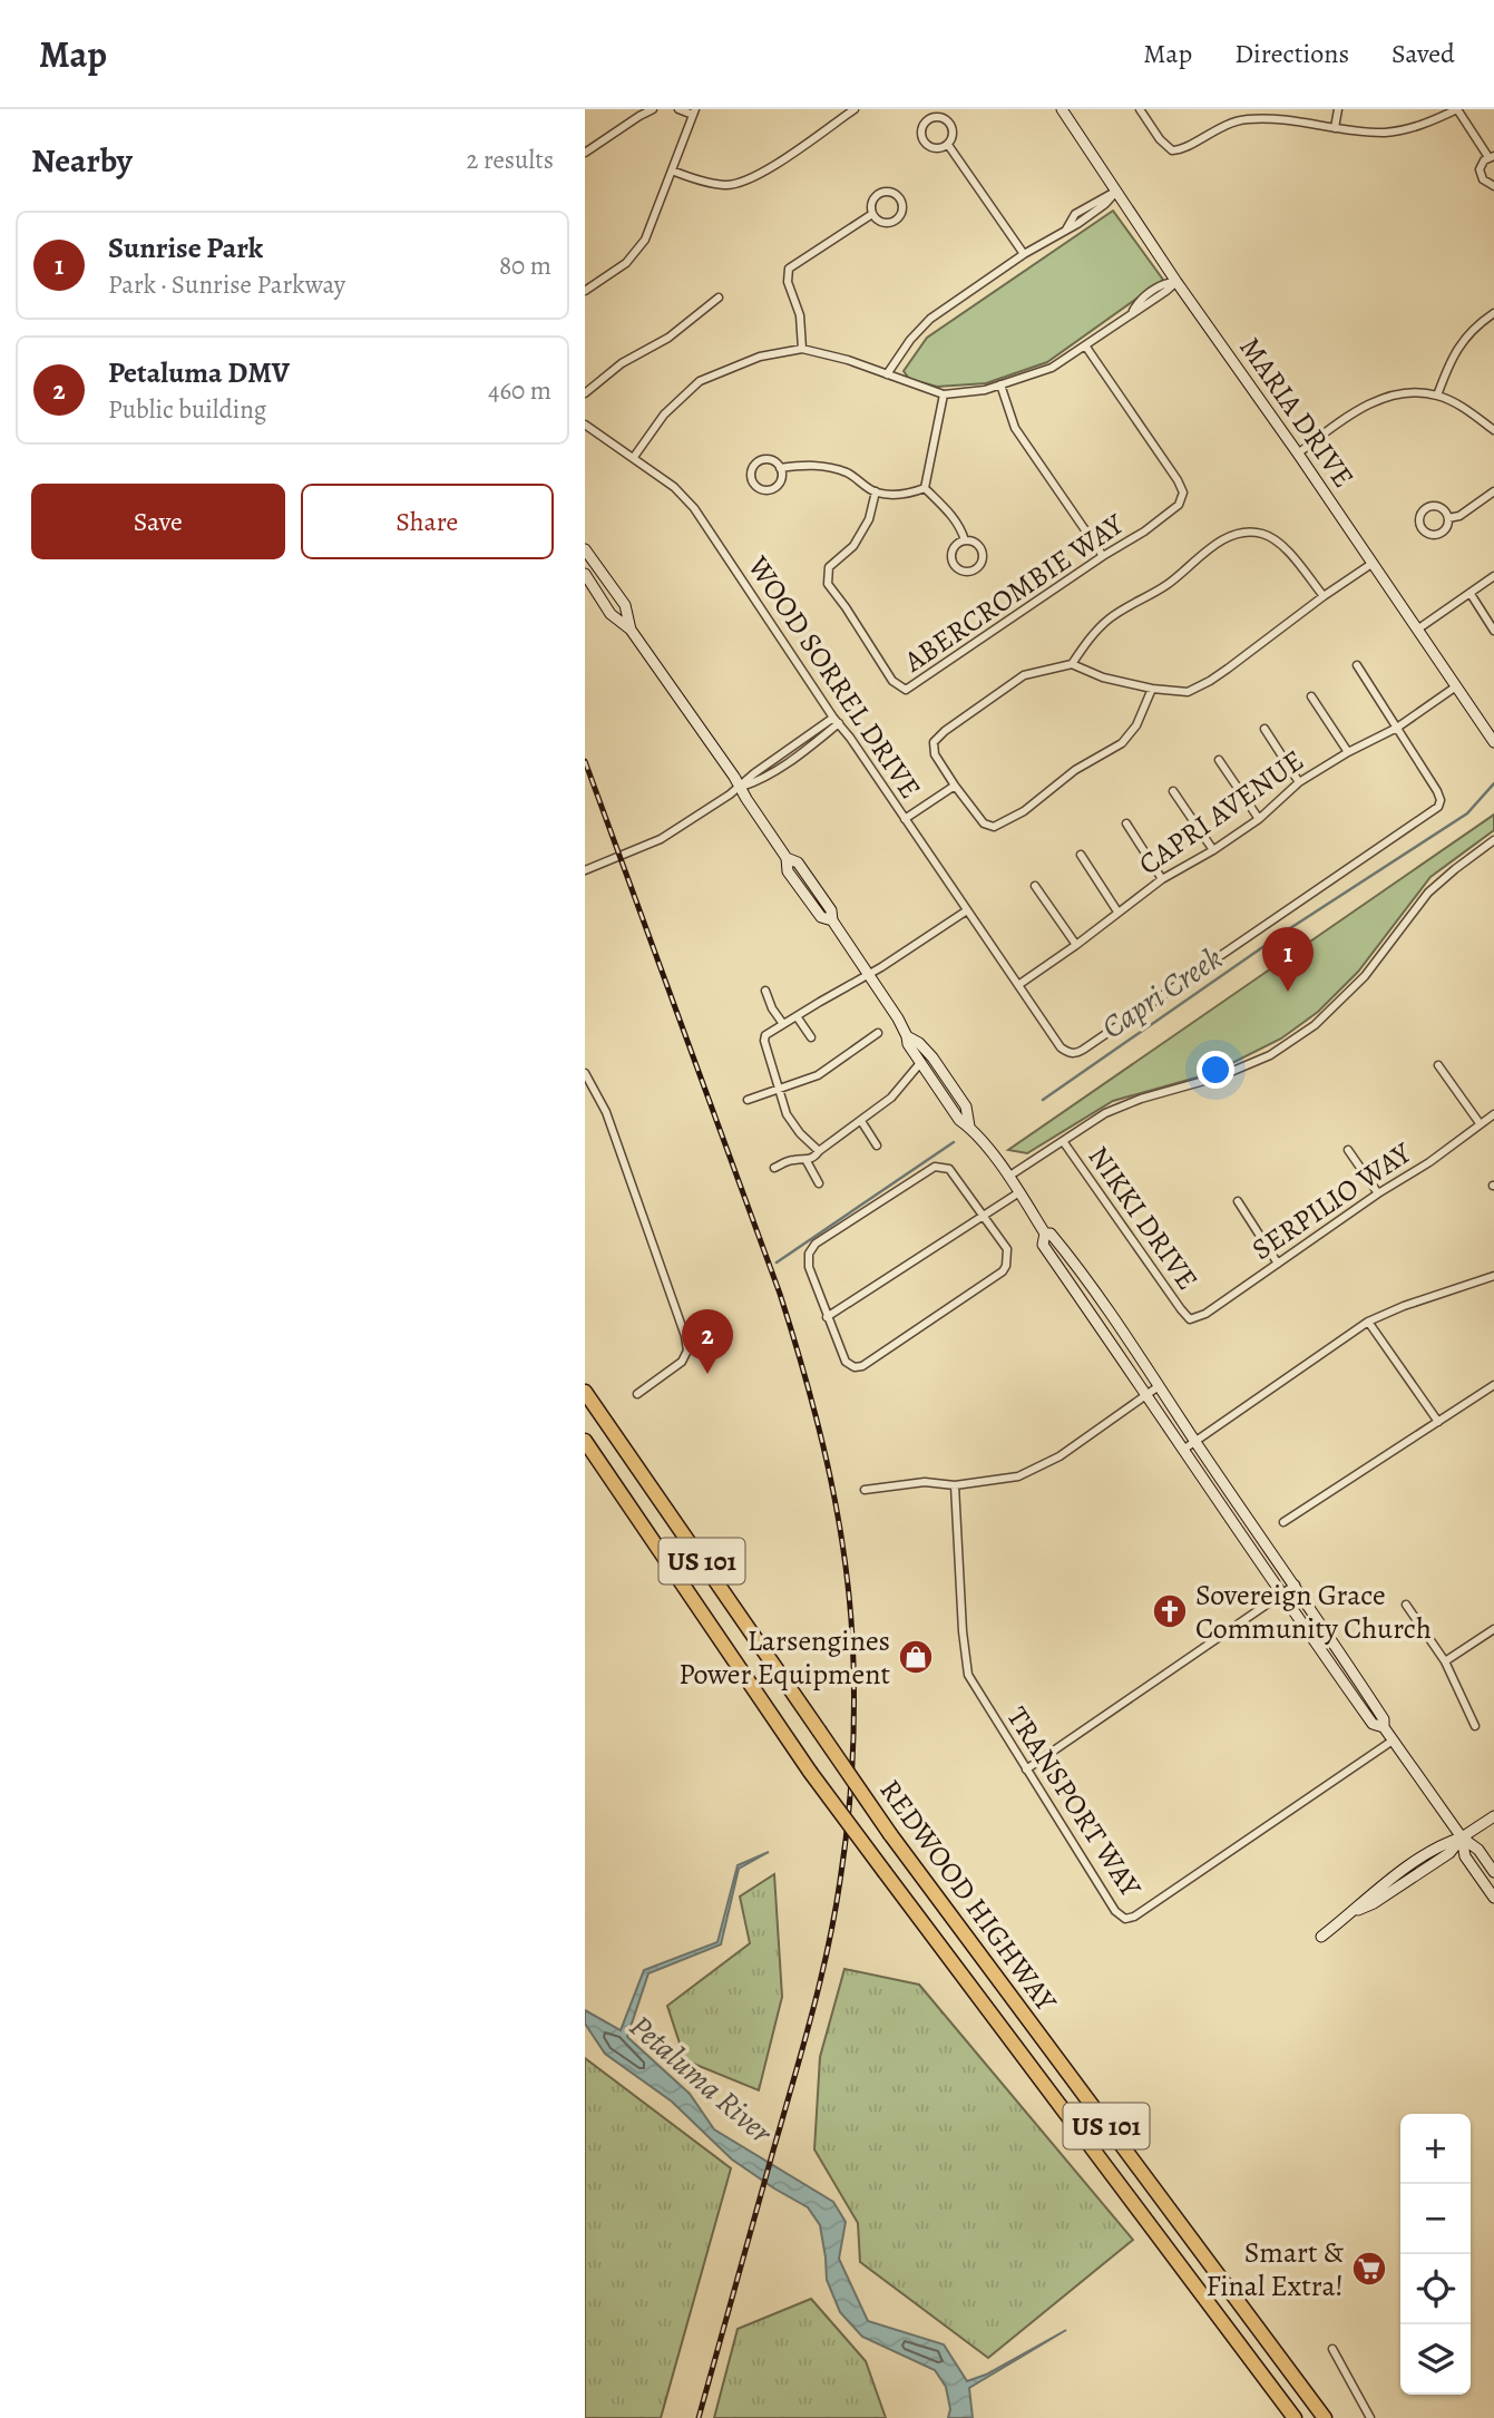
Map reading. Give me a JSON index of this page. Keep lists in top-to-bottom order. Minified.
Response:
{"streets":{"highway":["US 101","REDWOOD HIGHWAY"],"main road":["MARIA DRIVE"],"street":["ABERCROMBIE WAY","WOOD SORREL DRIVE","CAPRI AVENUE","SERPILIO WAY","NIKKI DRIVE","TRANSPORT WAY"]},"crossings":[["MARIA DRIVE","CAPRI AVENUE"],["WOOD SORREL DRIVE","CAPRI AVENUE"],["SERPILIO WAY","NIKKI DRIVE"]],"water":["Capri Creek","Petaluma River"],"places":{"church":["Sovereign Grace Community Church"],"shop":["Larsengines Power Equipment"],"supermarket":["Smart & Final Extra!"]},"page":{"header":"Map","nav":["Map","Directions","Saved"],"heading":["Nearby","2 results"],"list":[{"mark":"1","name":"Sunrise Park","note":"Park · Sunrise Parkway","value":"80 m"},{"mark":"2","name":"Petaluma DMV","note":"Public building","value":"460 m"}],"buttons":["Save","Share"],"pins":["1","2"],"map_buttons":["+","−"]}}
